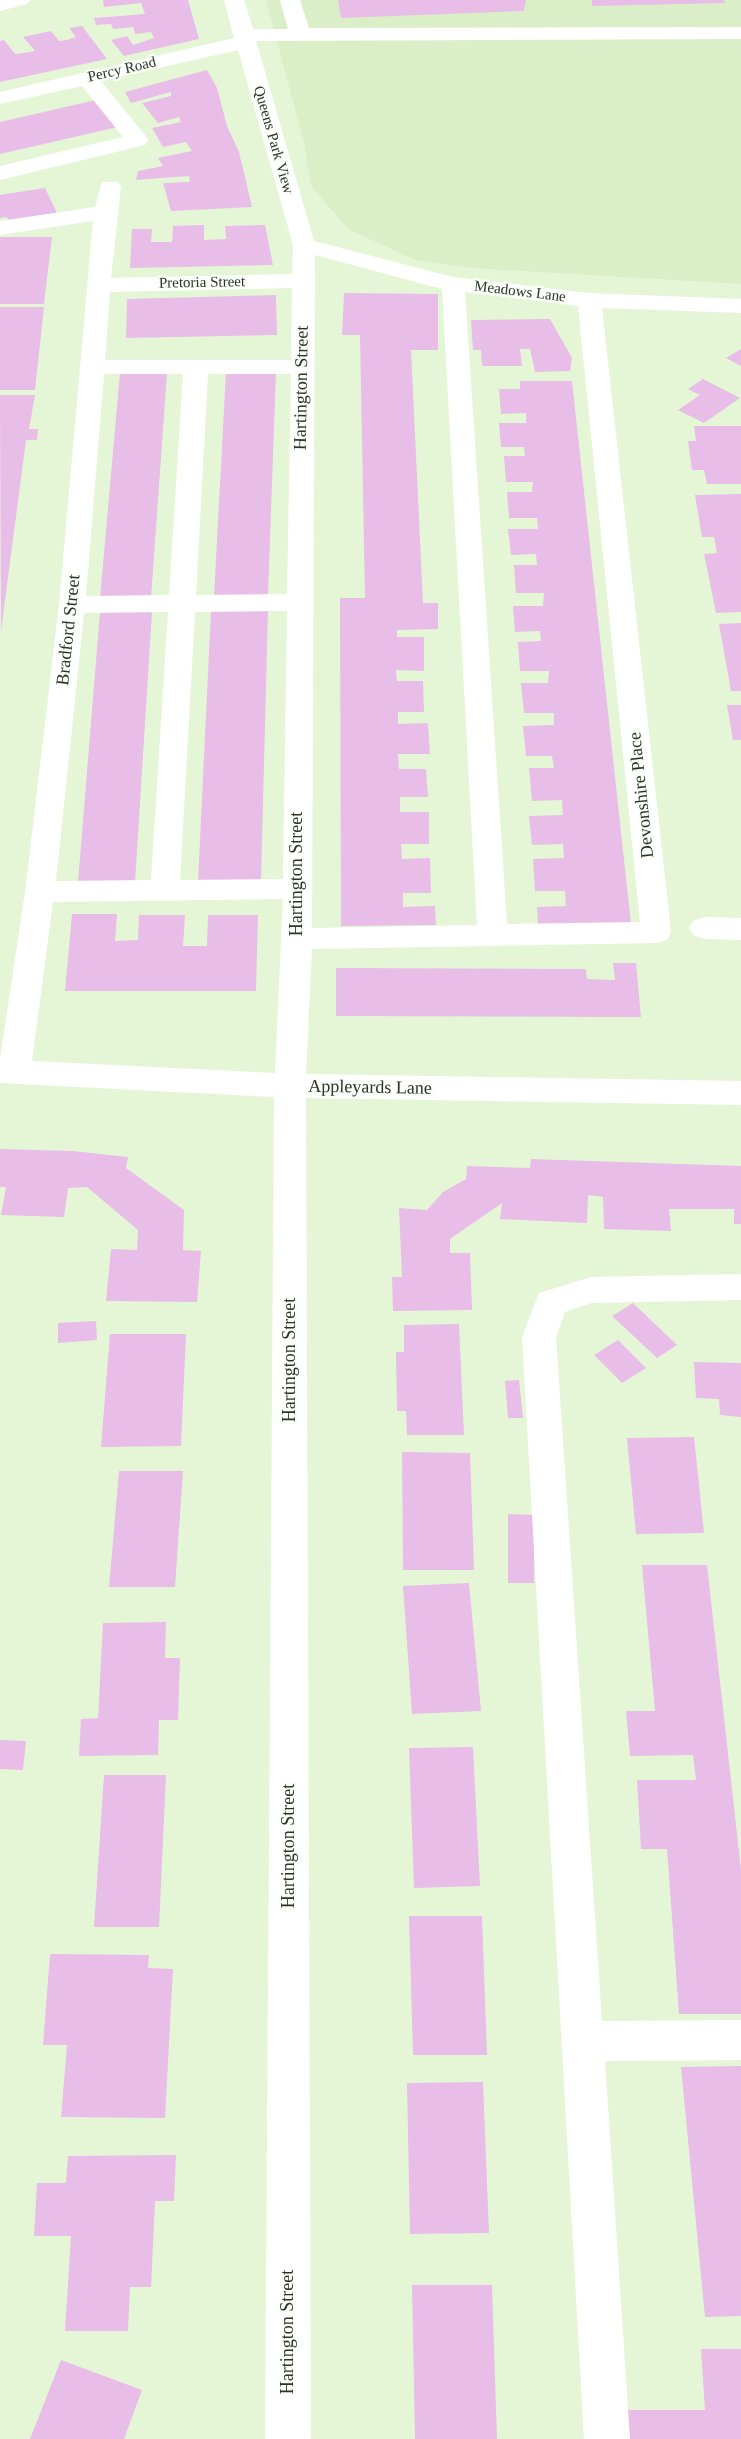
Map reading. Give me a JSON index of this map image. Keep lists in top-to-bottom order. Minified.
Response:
{"streets":{"street":["Percy Road","Queens Park View","Pretoria Street","Meadows Lane","Hartington Street","Bradford Street","Devonshire Place","Appleyards Lane"]},"crossings":[["Percy Road","Queens Park View"],["Queens Park View","Pretoria Street"],["Queens Park View","Meadows Lane"],["Queens Park View","Hartington Street"],["Pretoria Street","Hartington Street"],["Pretoria Street","Bradford Street"],["Meadows Lane","Devonshire Place"],["Hartington Street","Devonshire Place"],["Hartington Street","Appleyards Lane"],["Bradford Street","Appleyards Lane"]]}
